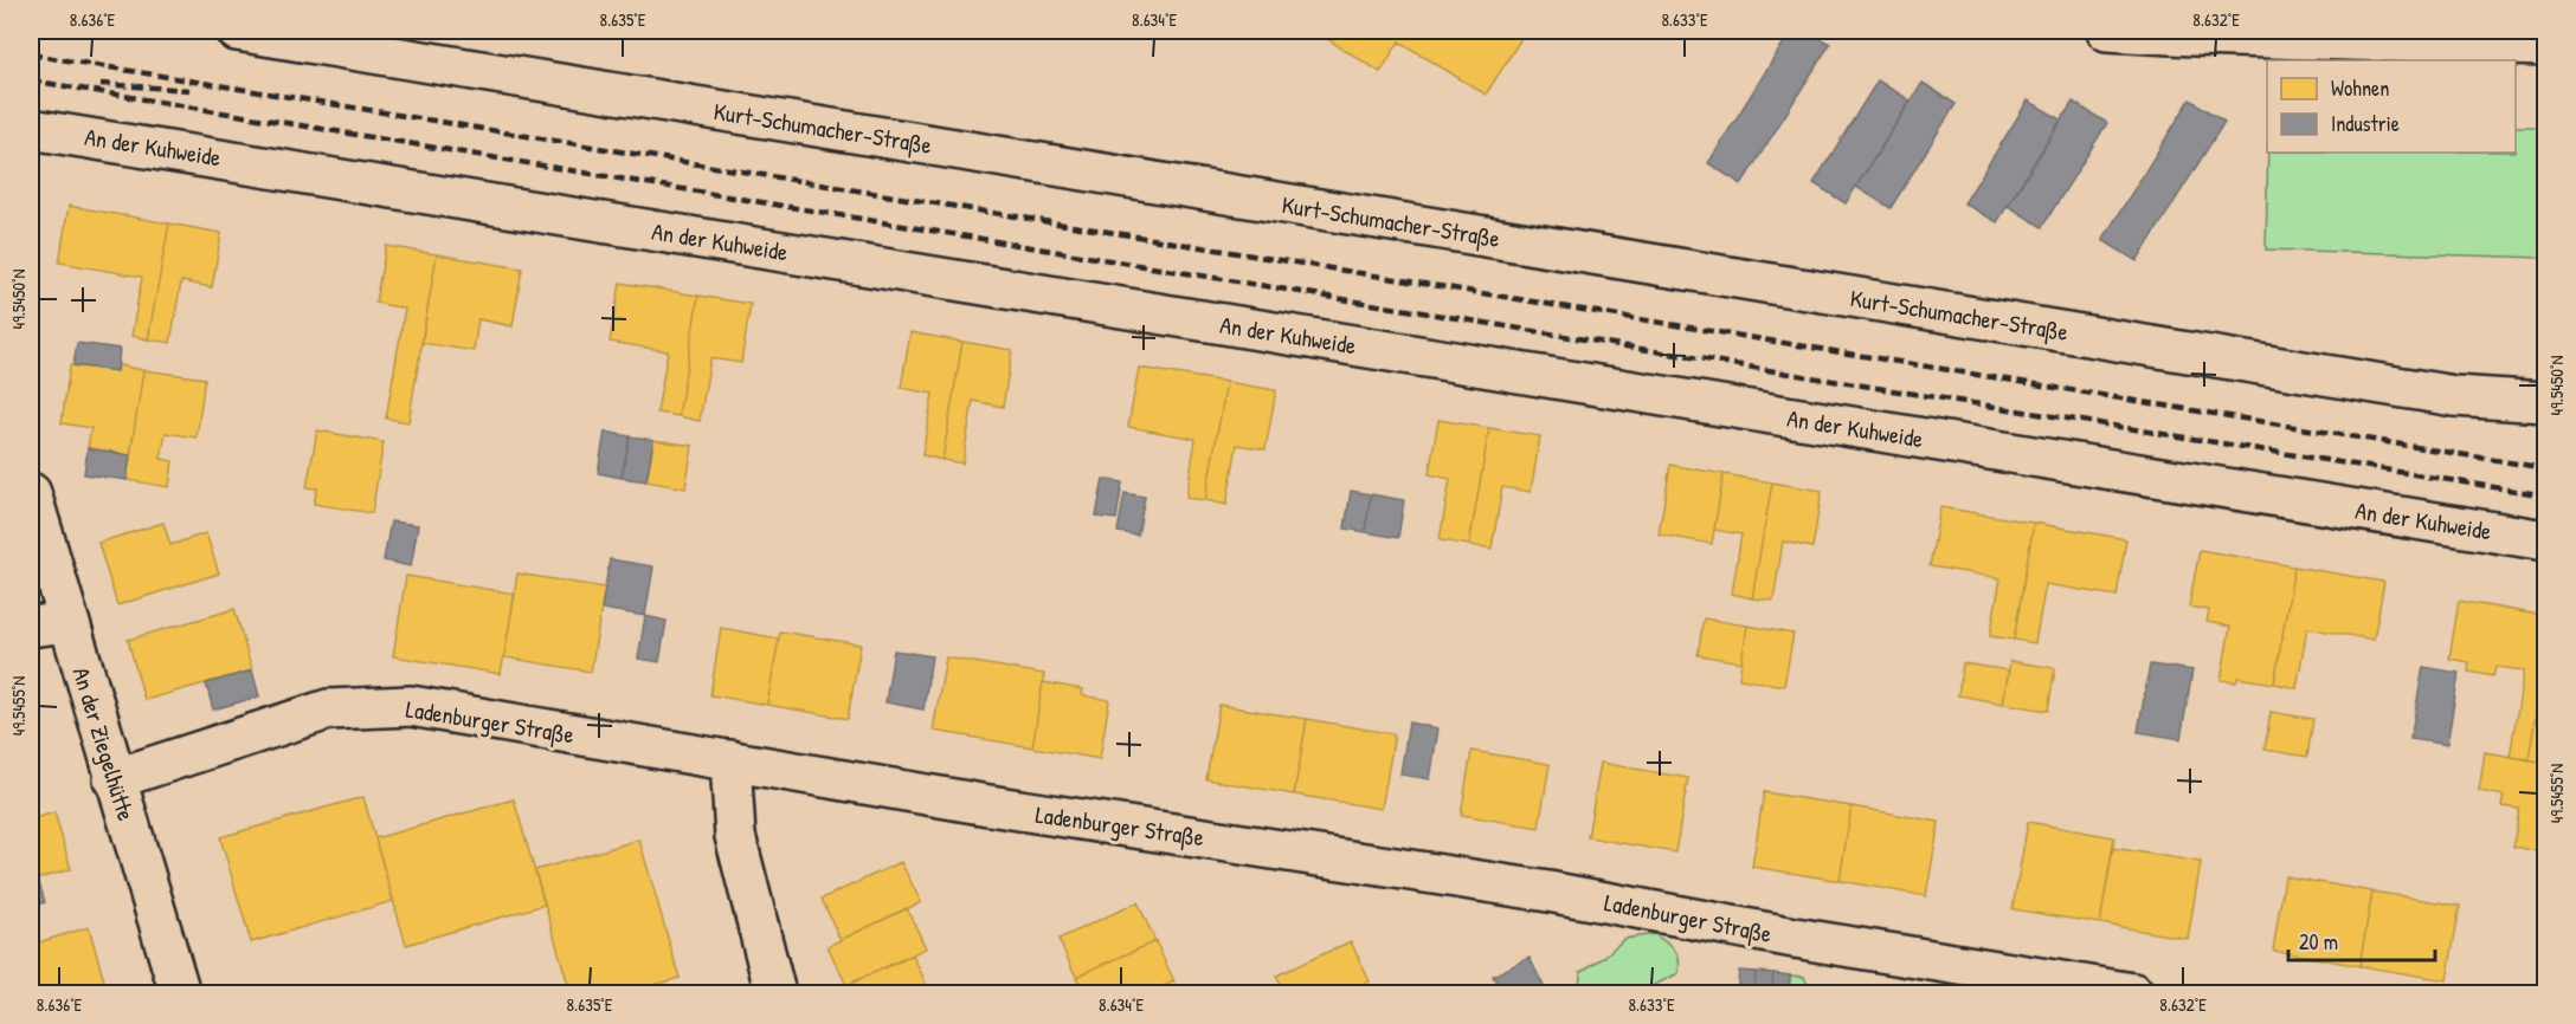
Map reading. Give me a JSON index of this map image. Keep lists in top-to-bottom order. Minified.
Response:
{"streets":{"street":["Kurt-Schumacher-Straße","An der Kuhweide","Ladenburger Straße","An der Ziegelhütte"]},"crossings":[["Ladenburger Straße","An der Ziegelhütte"]],"legend":["Wohnen","Industrie"],"scale_bar":"20 m","coordinates":["8.636°E","8.635°E","8.634°E","8.633°E","8.632°E","49.5450°N","49.5455°N"]}
